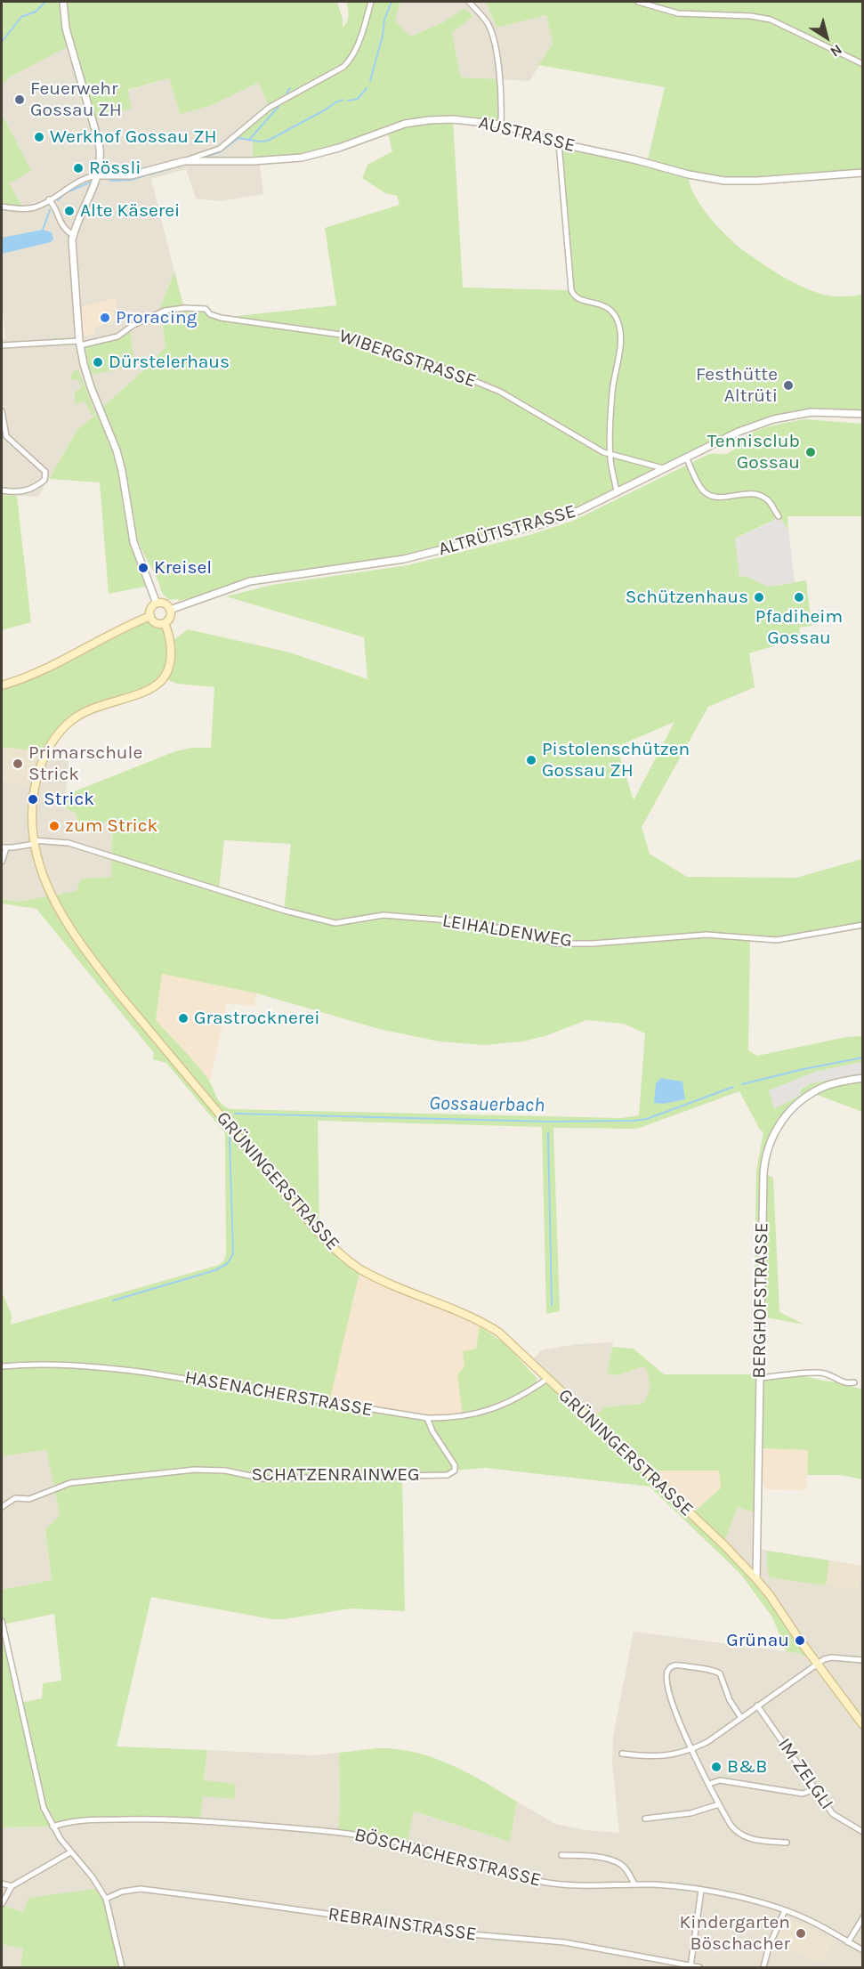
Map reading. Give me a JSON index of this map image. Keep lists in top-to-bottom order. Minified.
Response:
{"streets":{"main road":["GRÜNINGERSTRASSE"],"street":["AUSTRASSE","WIBERGSTRASSE","ALTRÜTISTRASSE","LEIHALDENWEG","BERGHOFSTRASSE","HASENACHERSTRASSE","SCHATZENRAINWEG","IM ZELGLI","BÖSCHACHERSTRASSE","REBRAINSTRASSE"]},"crossings":[["WIBERGSTRASSE","ALTRÜTISTRASSE"],["ALTRÜTISTRASSE","GRÜNINGERSTRASSE"],["LEIHALDENWEG","GRÜNINGERSTRASSE"],["GRÜNINGERSTRASSE","BERGHOFSTRASSE"],["GRÜNINGERSTRASSE","HASENACHERSTRASSE"],["HASENACHERSTRASSE","SCHATZENRAINWEG"]],"water":["Gossauerbach"],"places":["Feuerwehr Gossau ZH","Werkhof Gossau ZH","Rössli","Alte Käserei","Proracing","Dürstelerhaus","Festhütte Altrüti","Tennisclub Gossau","Kreisel","Schützenhaus","Pfadiheim Gossau","Pistolenschützen Gossau ZH","Primarschule Strick","Strick","zum Strick","Grastrocknerei","Grünau","B&B","Kindergarten Böschacher"],"north":"bottom right"}
